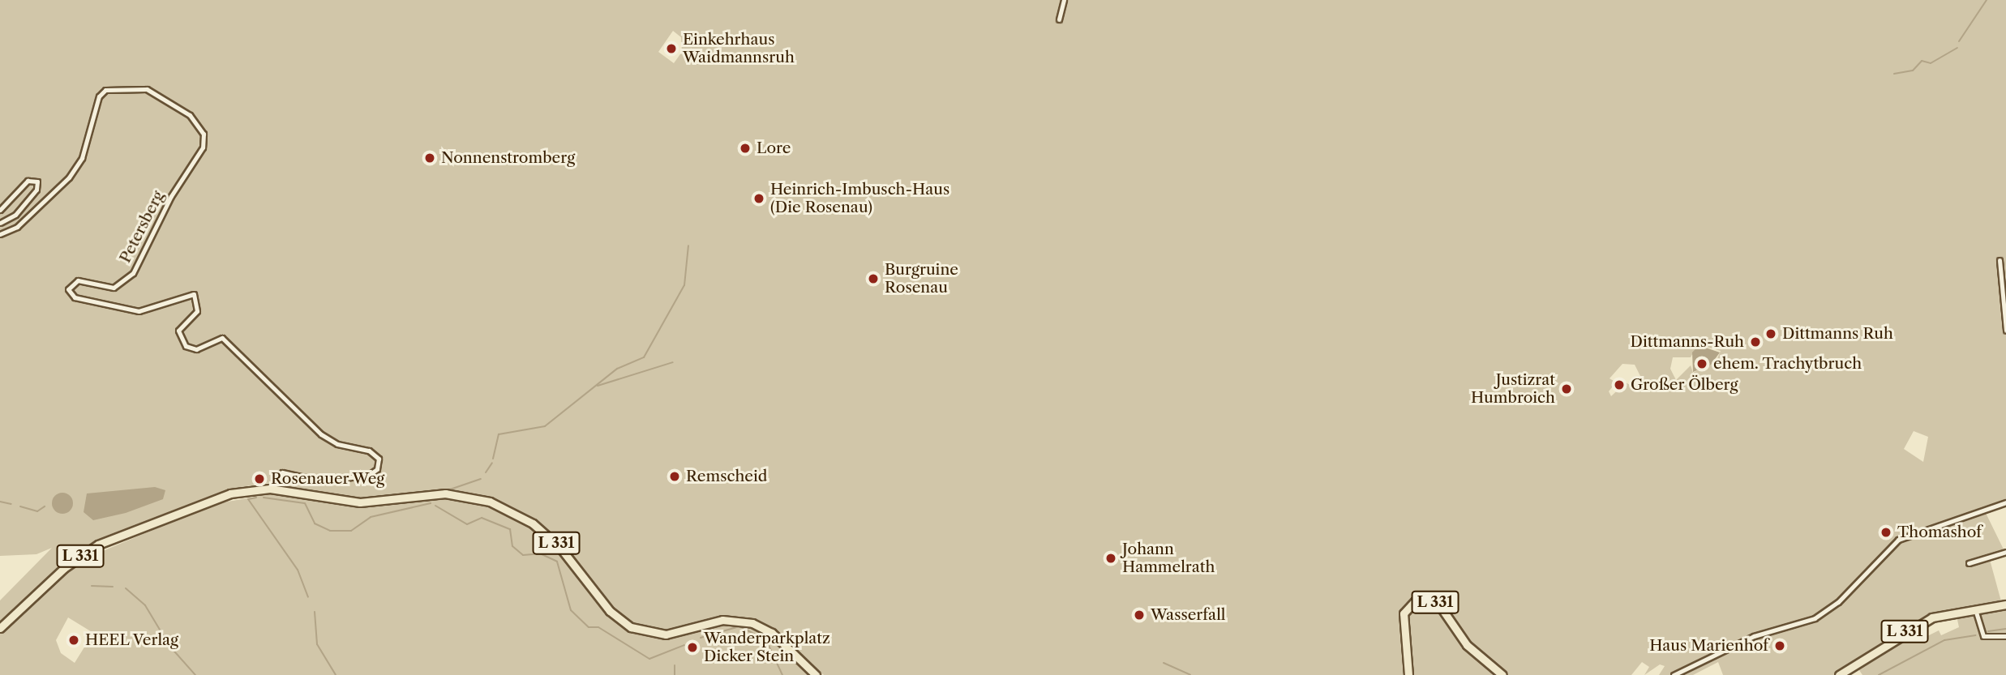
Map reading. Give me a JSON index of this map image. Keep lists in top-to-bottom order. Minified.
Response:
{"streets":{"main road":["L 331"],"street":["Petersberg"]},"crossings":[["Petersberg","L 331"]],"places":["Einkehrhaus Waidmannsruh","Lore","Nonnenstromberg","Heinrich-Imbusch-Haus (Die Rosenau)","Burgruine Rosenau","Dittmanns Ruh","Dittmanns-Ruh","ehem. Trachytbruch","Großer Ölberg","Justizrat Humbroich","Remscheid","Rosenauer Weg","Thomashof","Johann Hammelrath","Wasserfall","HEEL Verlag","Haus Marienhof","Wanderparkplatz Dicker Stein"]}
